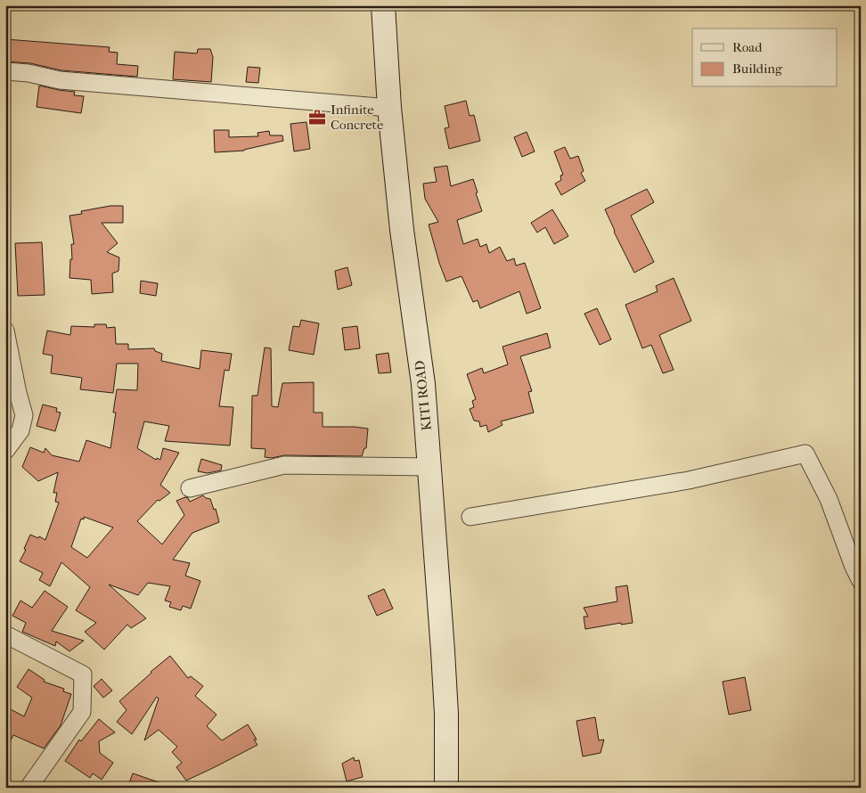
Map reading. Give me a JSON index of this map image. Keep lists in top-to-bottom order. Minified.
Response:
{"streets":{"street":["KITI ROAD"]},"places":{"office":["Infinite Concrete"]},"legend":["Road","Building"]}
